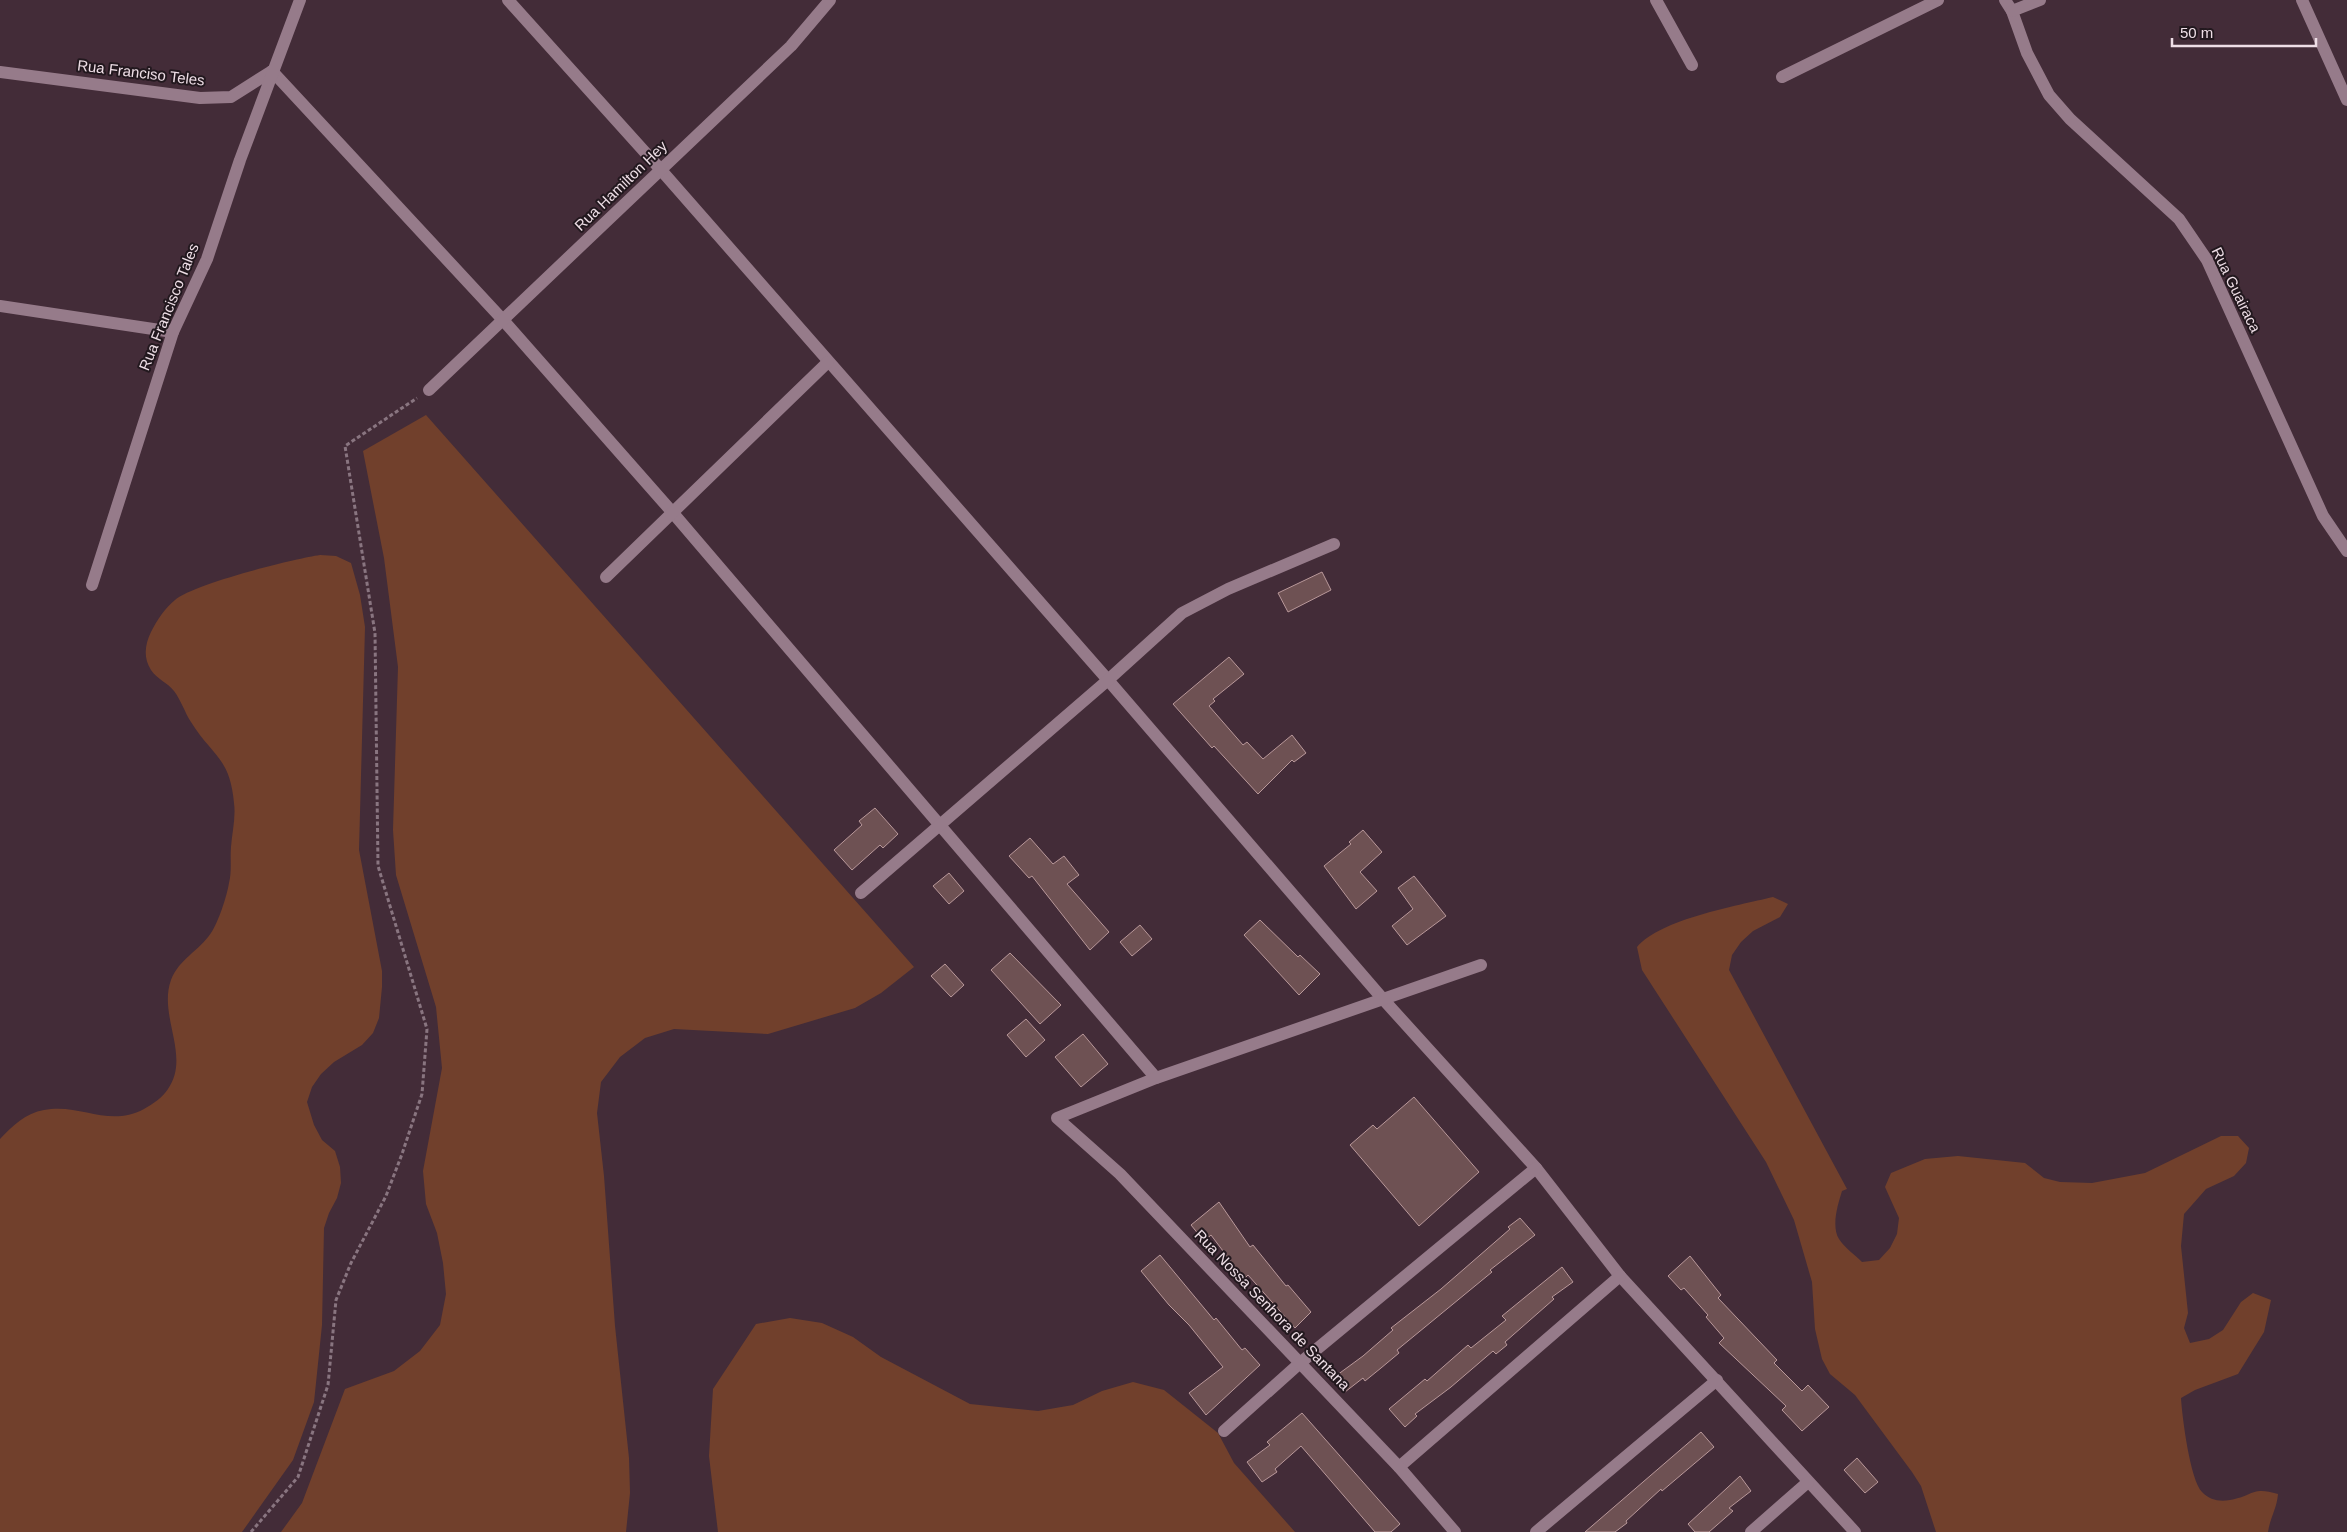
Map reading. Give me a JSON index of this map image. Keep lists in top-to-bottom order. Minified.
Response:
{"streets":{"street":["Rua Franciso Teles","Rua Hamilton Hey","Rua Guairaca","Rua Francisco Tales","Rua Nossa Senhora de Santana"]},"crossings":[["Rua Franciso Teles","Rua Francisco Tales"]],"scale_bar":"50 m"}
